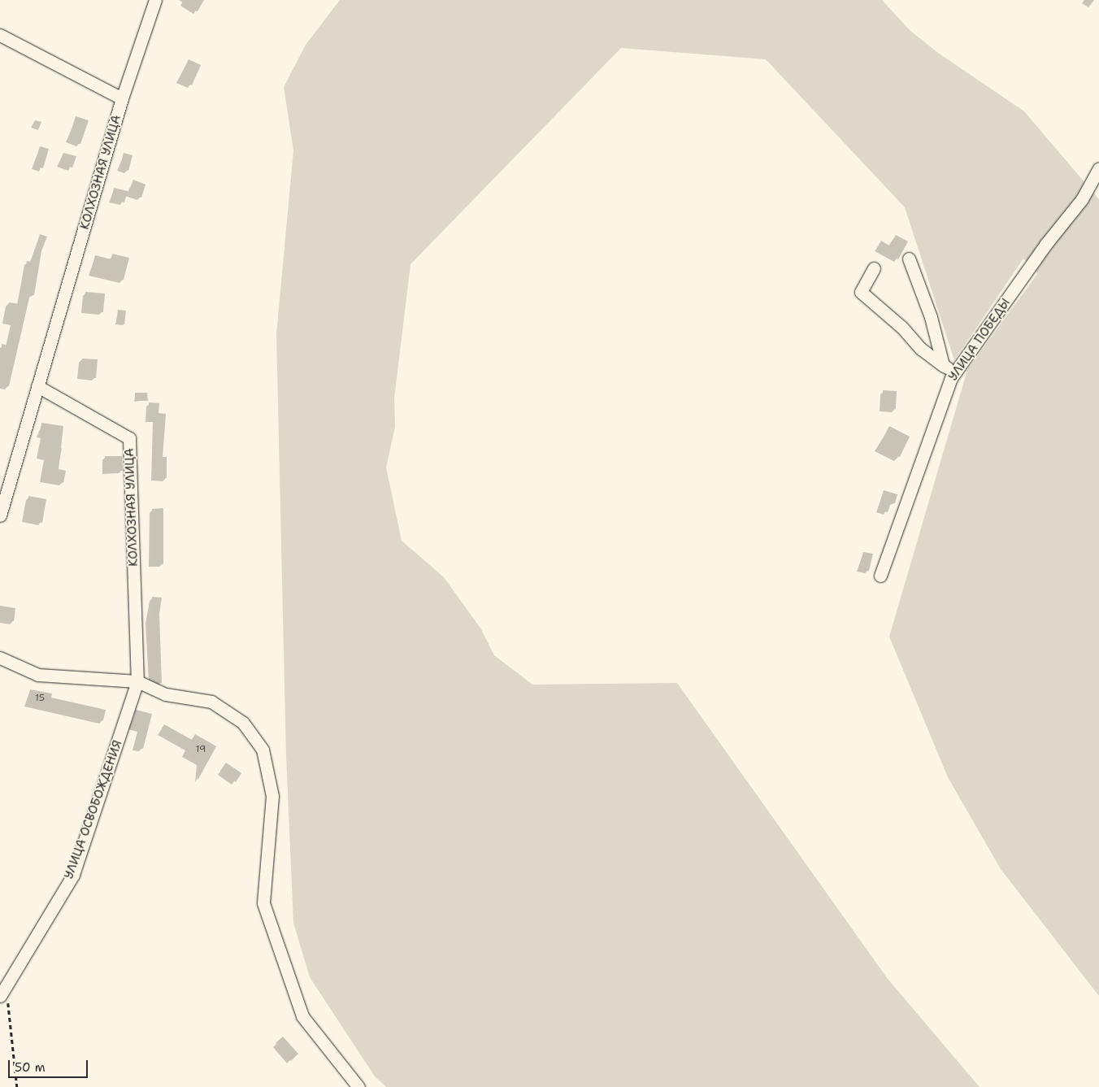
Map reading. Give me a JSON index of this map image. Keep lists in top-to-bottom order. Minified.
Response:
{"streets":{"street":["КОЛХОЗНАЯ УЛИЦА","УЛИЦА ПОБЕДЫ","УЛИЦА ОСВОБОЖДЕНИЯ"]},"crossings":[["КОЛХОЗНАЯ УЛИЦА","УЛИЦА ОСВОБОЖДЕНИЯ"]],"house_numbers":["15","19"],"scale_bar":"50 m"}
